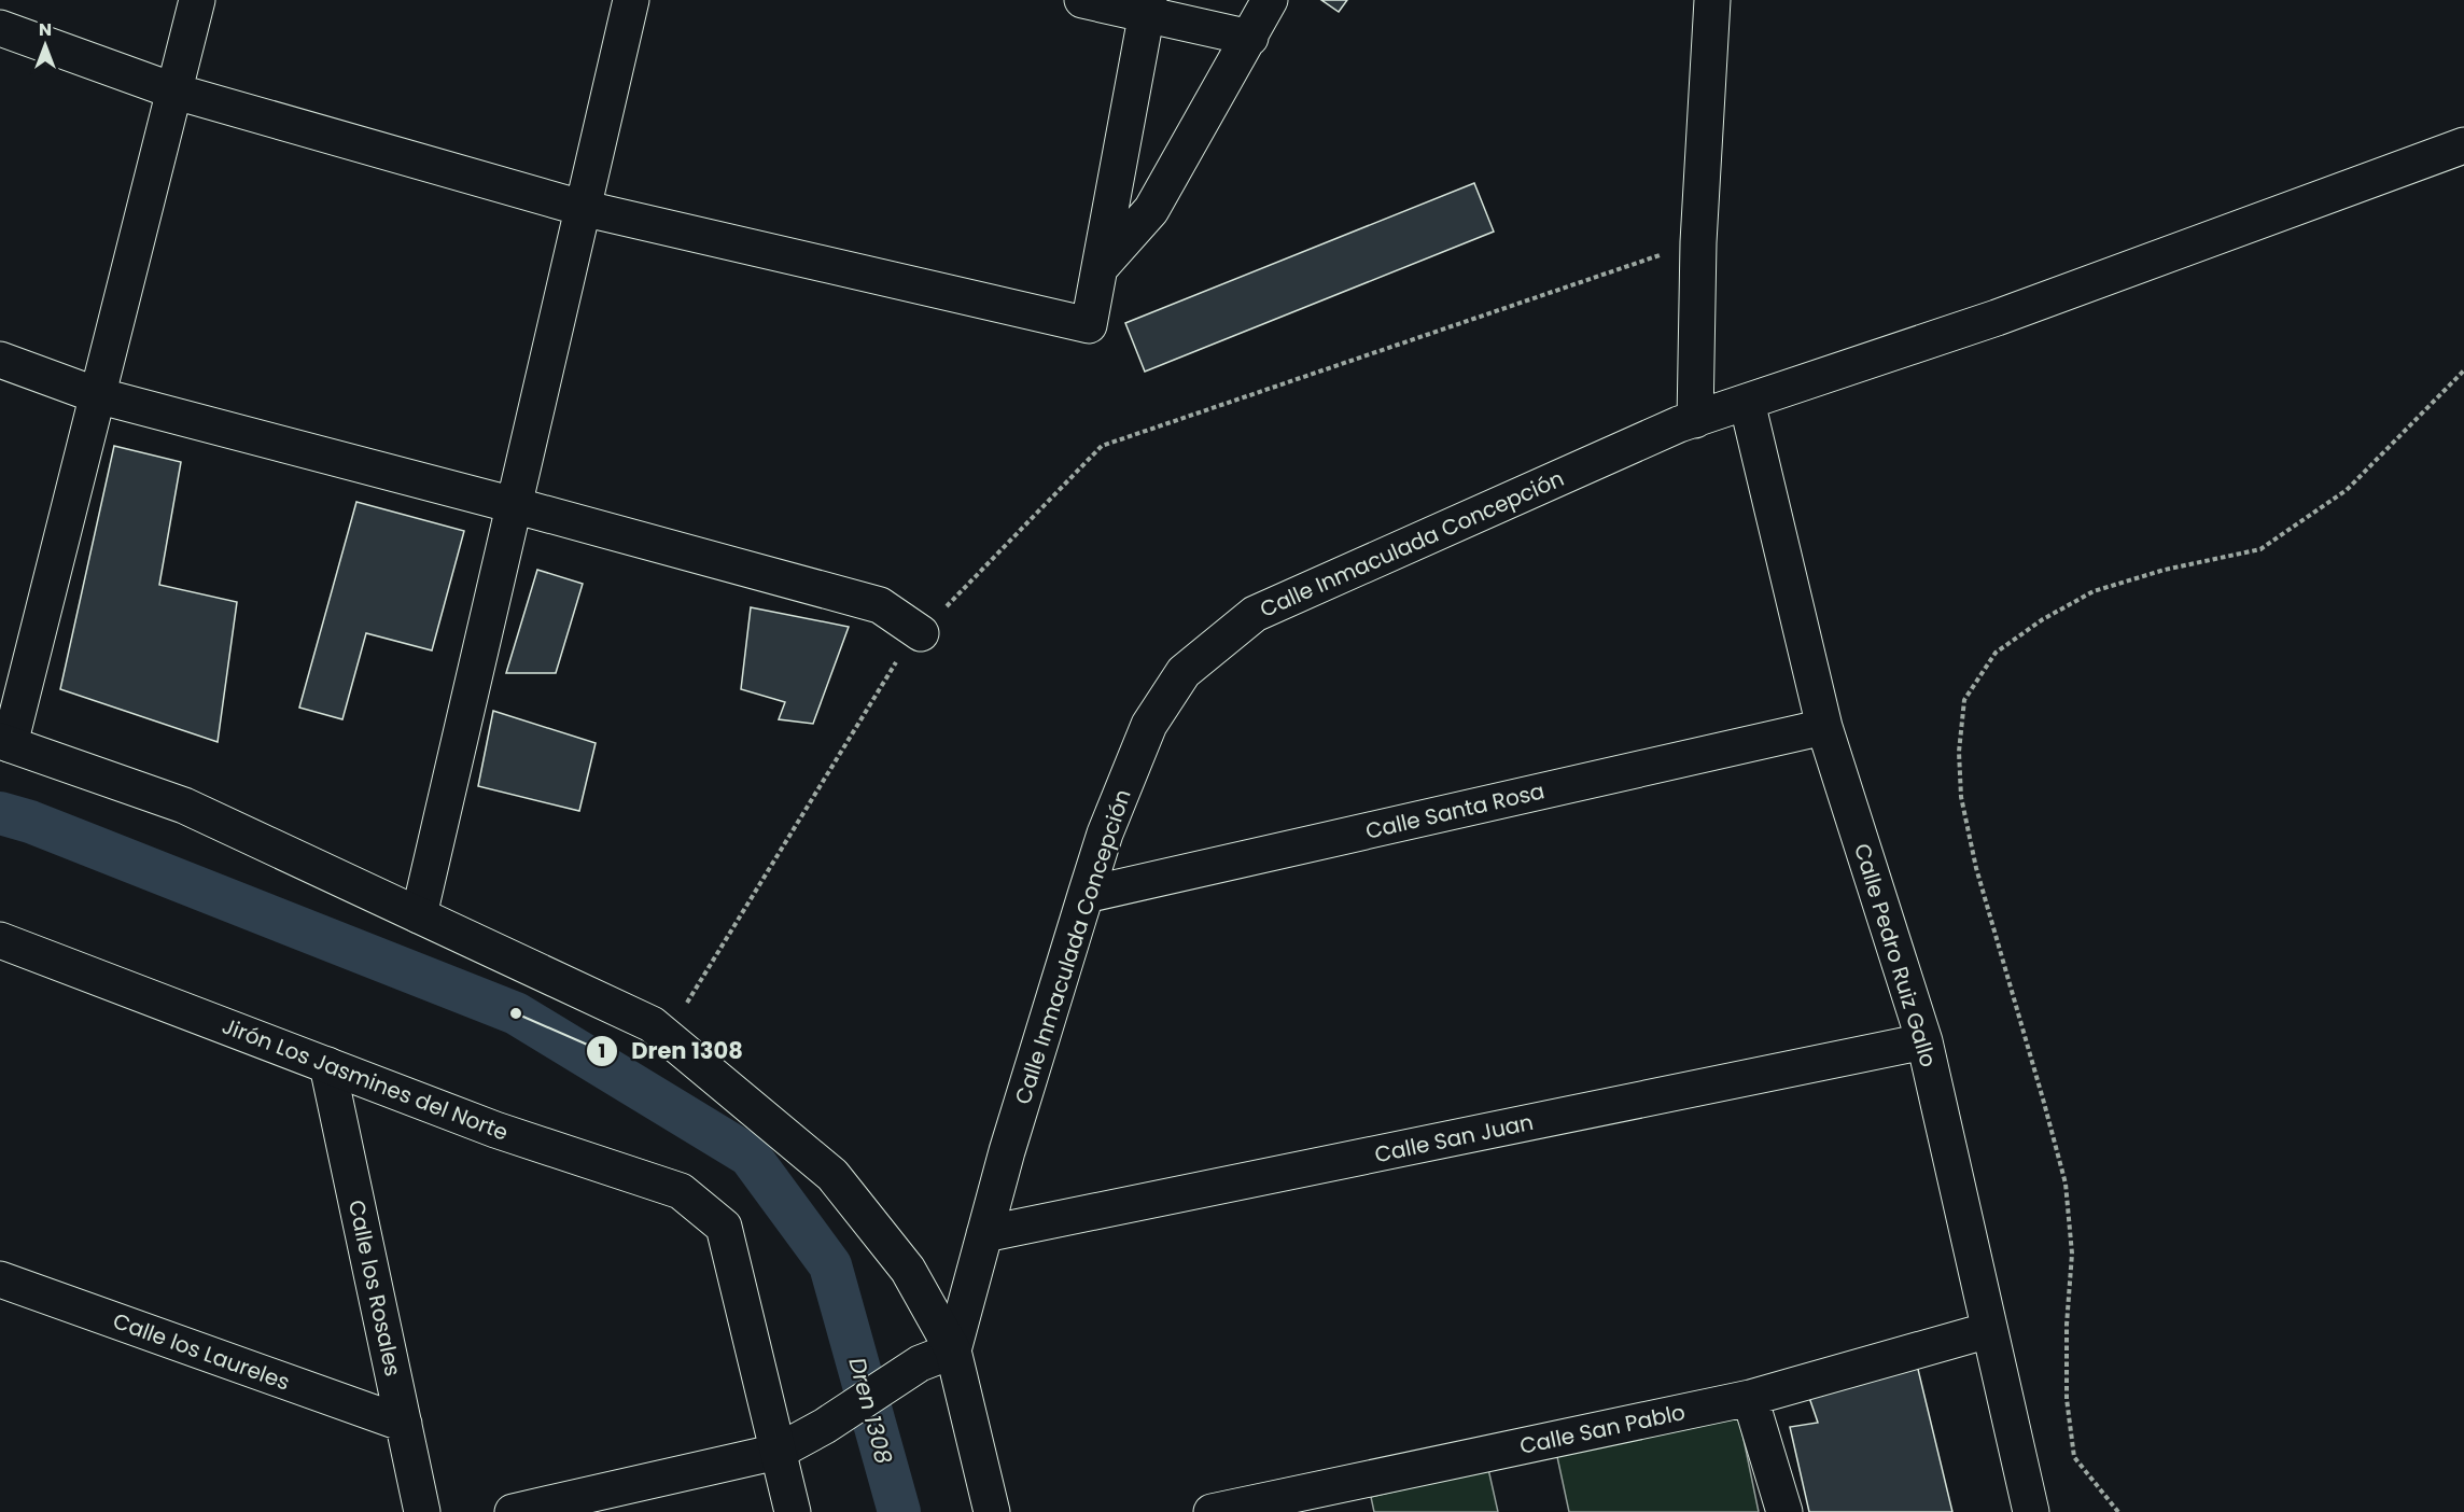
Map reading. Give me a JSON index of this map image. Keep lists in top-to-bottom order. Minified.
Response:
{"streets":{"street":["Calle Inmaculada Concepción","Calle Santa Rosa","Calle Pedro Ruiz Gallo","Jirón Los Jasmines del Norte","Calle San Juan","Calle los Rosales","Calle los Laureles","Calle San Pablo"]},"crossings":[["Calle Inmaculada Concepción","Calle Santa Rosa"],["Calle Inmaculada Concepción","Calle Pedro Ruiz Gallo"],["Calle Inmaculada Concepción","Calle San Juan"],["Calle Santa Rosa","Calle Pedro Ruiz Gallo"],["Calle Pedro Ruiz Gallo","Calle San Juan"],["Calle Pedro Ruiz Gallo","Calle San Pablo"],["Jirón Los Jasmines del Norte","Calle los Rosales"],["Calle los Rosales","Calle los Laureles"]],"water":["Dren 1308"],"places":["Dren 1308"],"north":"top"}
